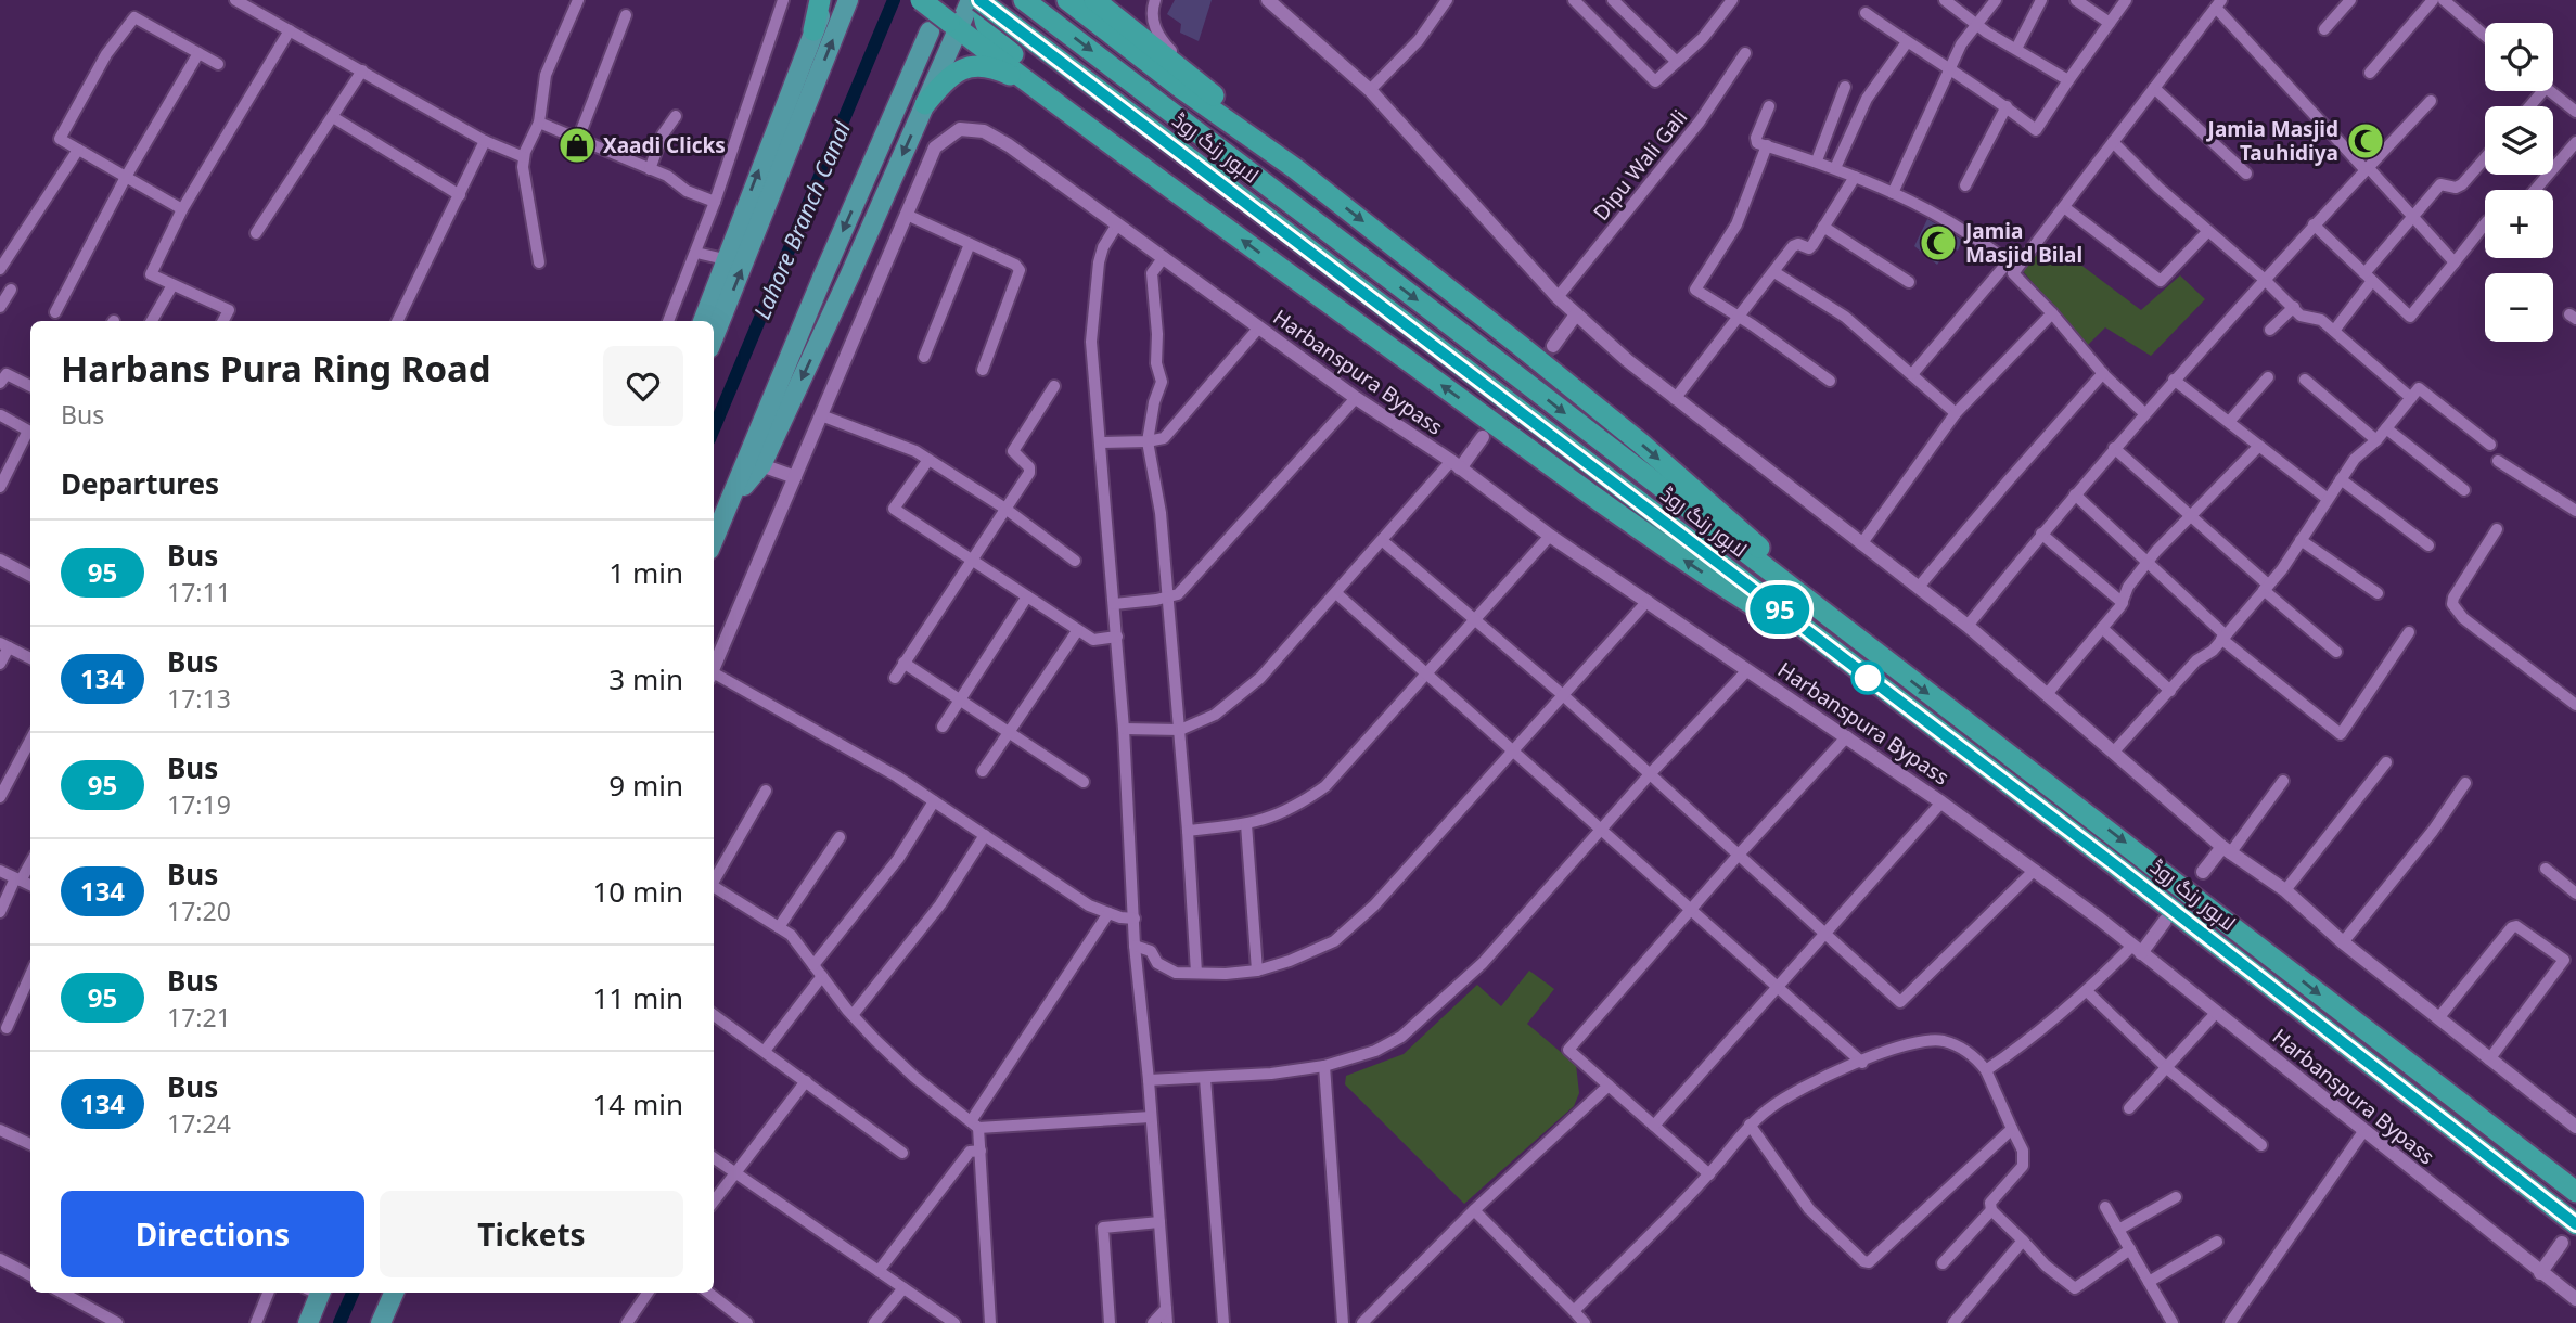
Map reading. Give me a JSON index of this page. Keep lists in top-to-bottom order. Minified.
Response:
{"streets":{"highway":["لاہور رنگ روڈ"],"street":["Dipu Wali Gali","Harbanspura Bypass"]},"water":["Lahore Branch Canal"],"places":{"mosque":["Jamia Masjid Tauhidiya","Jamia Masjid Bilal"],"shop":["Xaadi Clicks"]},"lines":["bus line 95"],"page":{"on_map":"95","map_buttons":["+","−"],"heading":[["Harbans Pura Ring Road","Bus"],"Departures"],"list":[{"mark":"95","name":"Bus","note":"17:11","value":"1 min"},{"mark":"134","name":"Bus","note":"17:13","value":"3 min"},{"mark":"95","name":"Bus","note":"17:19","value":"9 min"},{"mark":"134","name":"Bus","note":"17:20","value":"10 min"},{"mark":"95","name":"Bus","note":"17:21","value":"11 min"},{"mark":"134","name":"Bus","note":"17:24","value":"14 min"}],"buttons":["Directions","Tickets"]}}
